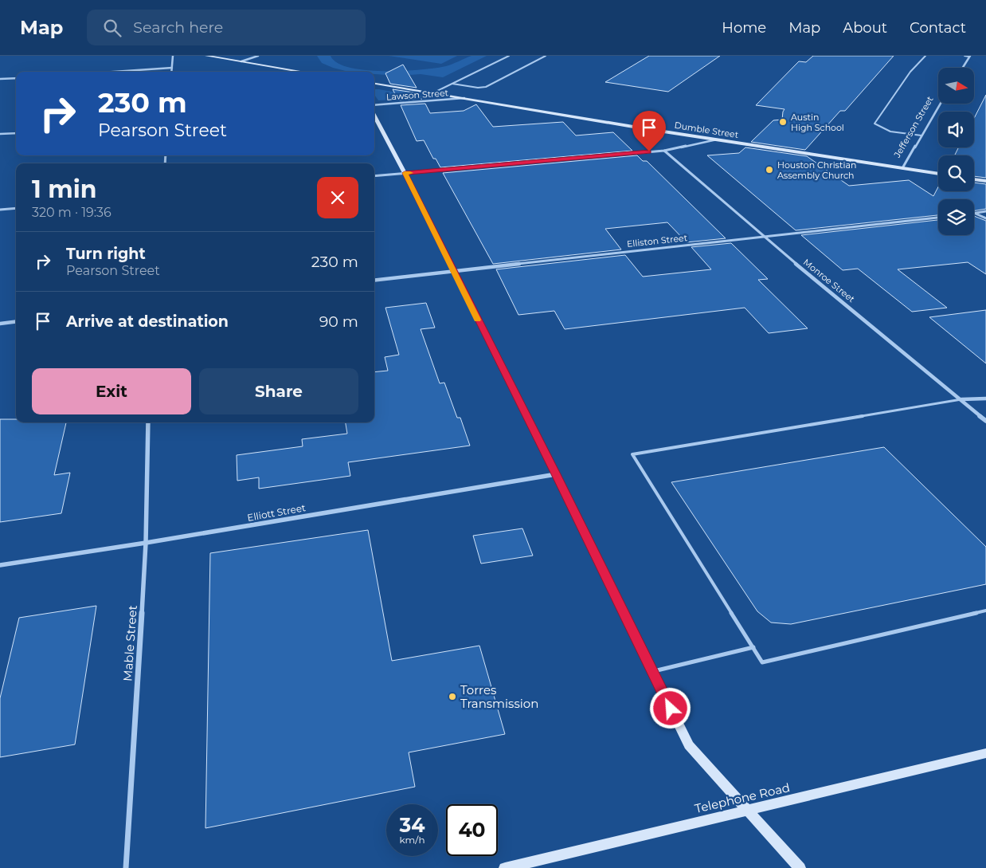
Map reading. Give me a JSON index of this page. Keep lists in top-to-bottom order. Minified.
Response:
{"streets":{"street":["Lawson Street","Jefferson Street","Dumble Street","Elliston Street","Monroe Street","Elliott Street","Mable Street","Telephone Road"]},"crossings":[["Lawson Street","Dumble Street"],["Jefferson Street","Dumble Street"],["Elliston Street","Monroe Street"],["Elliott Street","Mable Street"]],"places":["Austin High School","Houston Christian Assembly Church","Torres Transmission"],"north":"right","page":{"header":"Map","search":"Search here","nav":["Home","Map","About","Contact"],"turn":["230 m","Pearson Street"],"heading":["1 min","320 m · 19:36"],"list":[{"name":"Turn right","note":"Pearson Street","value":"230 m"},{"name":"Arrive at destination","value":"90 m"}],"buttons":["Exit","Share"],"speed":"34 km/h","limit":"40"}}
